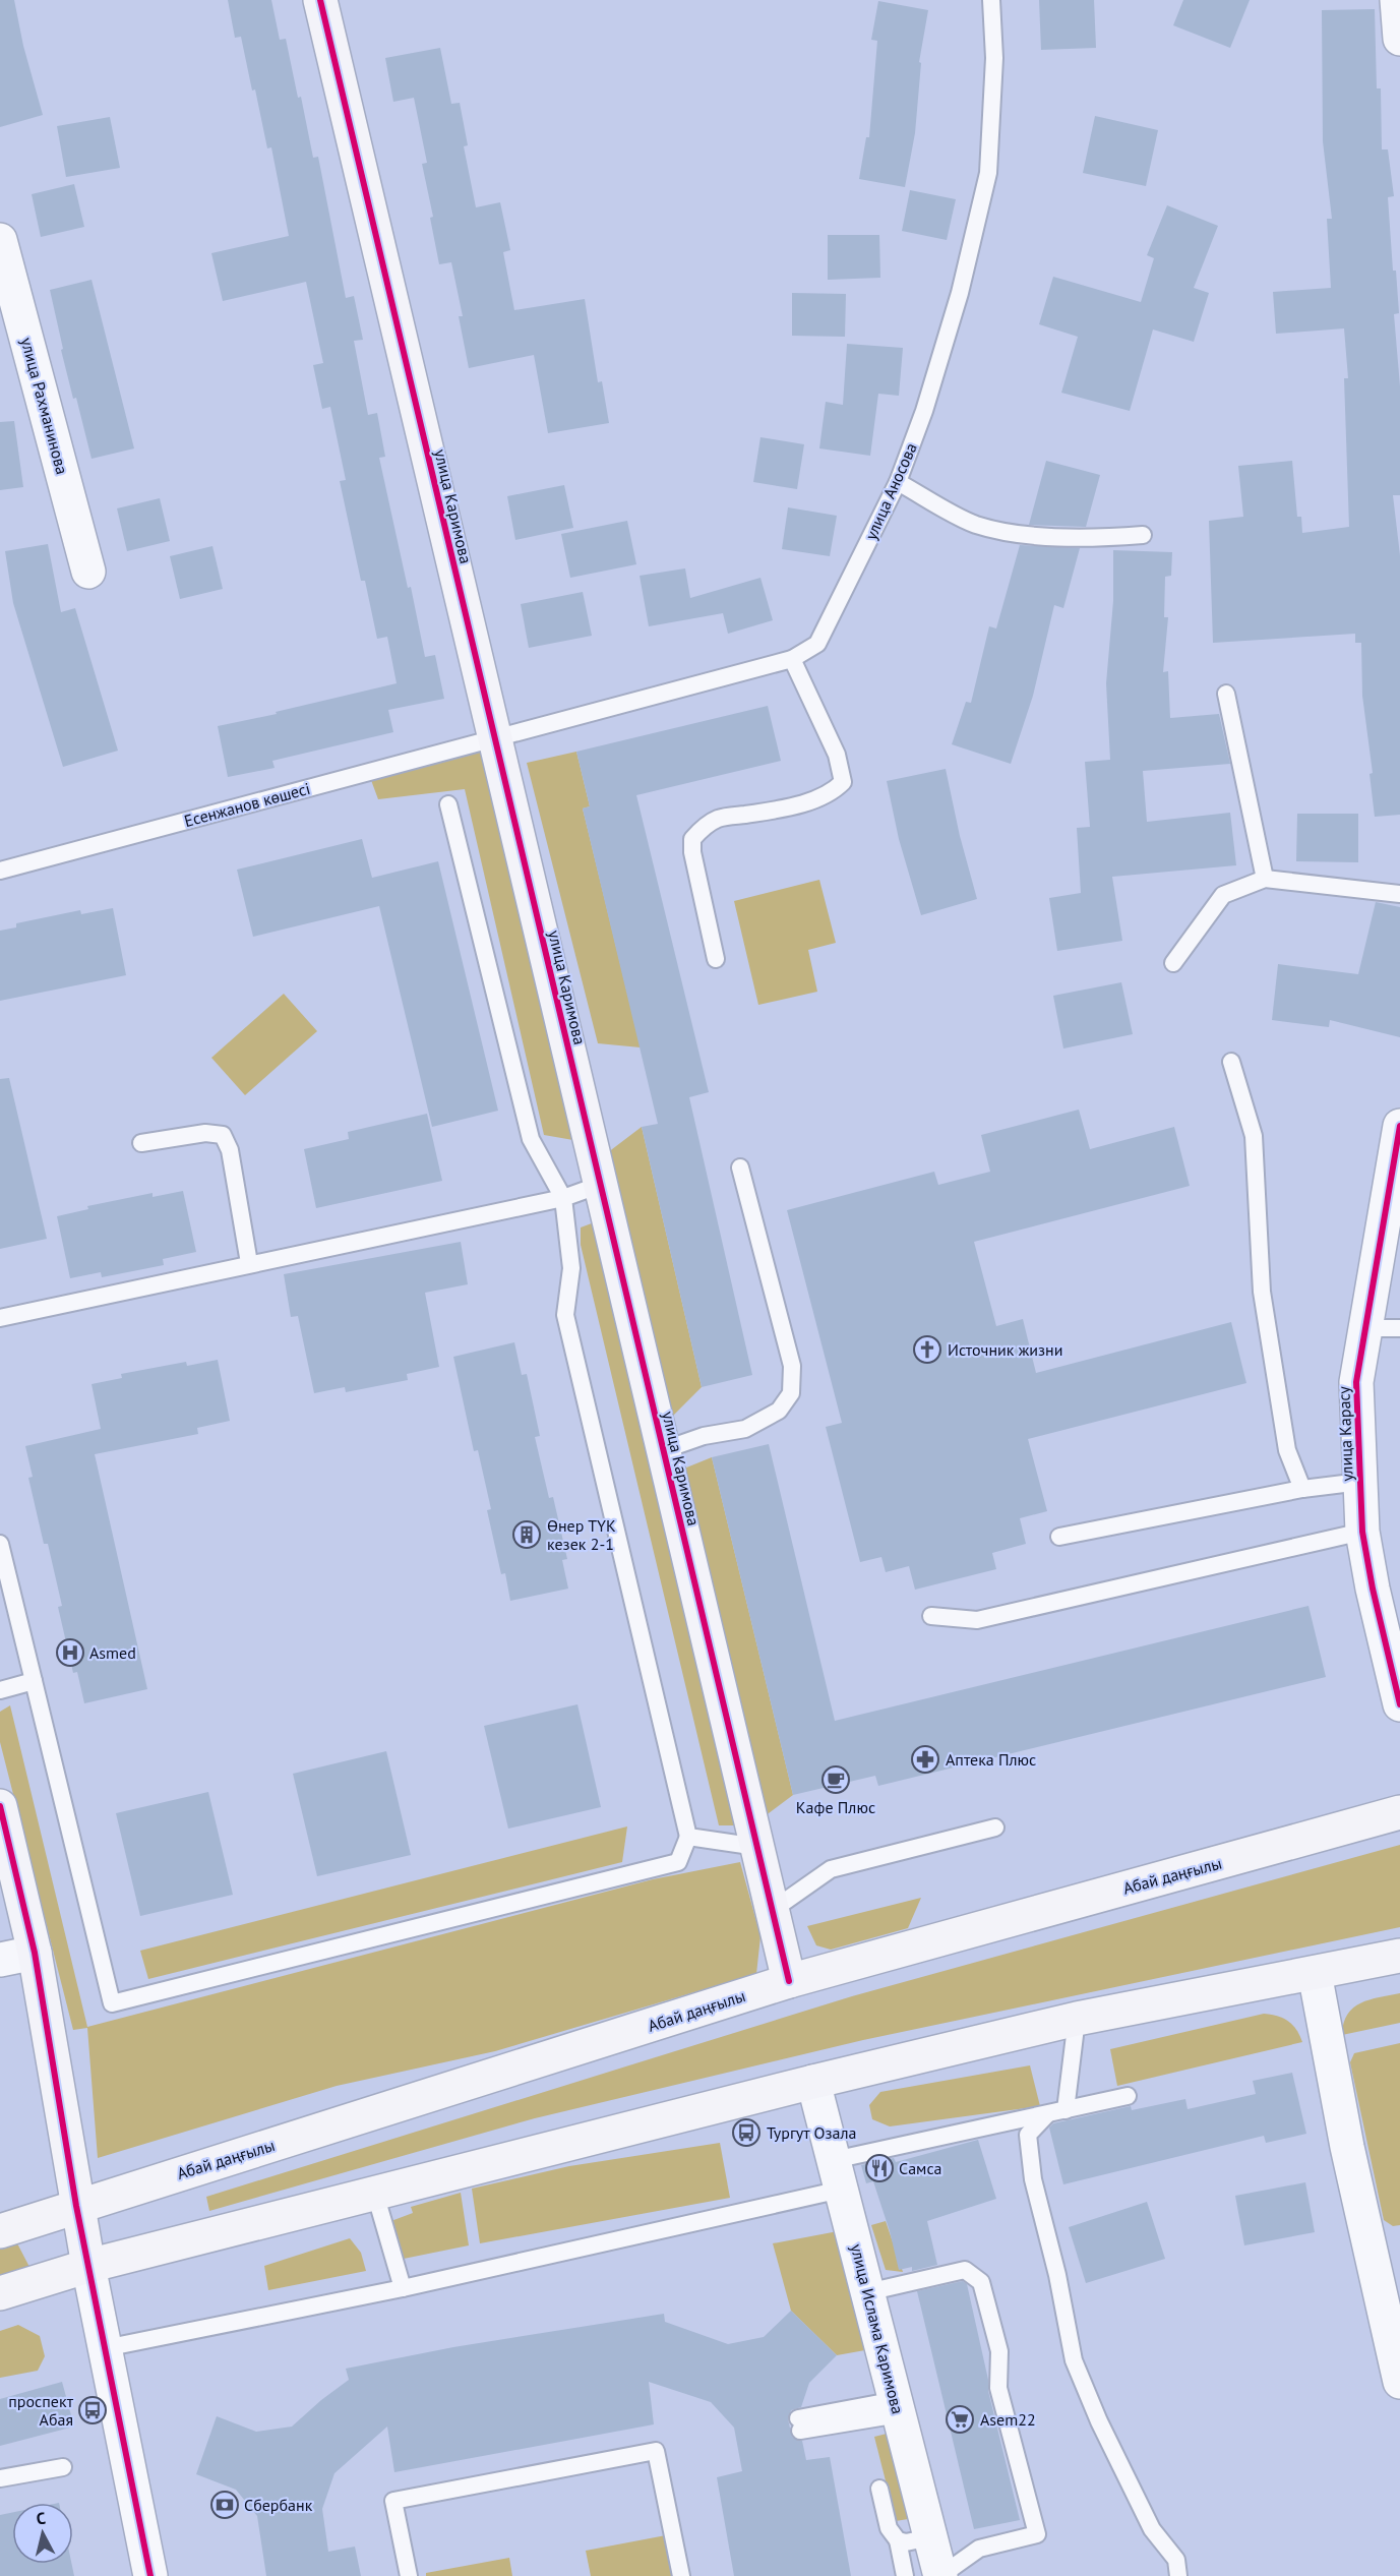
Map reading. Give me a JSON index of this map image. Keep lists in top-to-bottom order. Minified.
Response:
{"streets":{"main road":["улица Каримова","Абай даңғылы"],"street":["улица Рахманинова","улица Карасу","улица Ислама Каримова"],"lane":["улица Аносова","Есенжанов көшесі"]},"crossings":[["улица Аносова","улица Каримова"],["улица Аносова","Есенжанов көшесі"],["улица Каримова","Есенжанов көшесі"],["улица Каримова","Абай даңғылы"]],"places":{"church":["Источник жизни"],"building":["Өнер ТҮК кезек 2-1"],"hospital":["Asmed"],"pharmacy":["Аптека Плюс"],"cafe":["Кафе Плюс"],"bus stop":["Тургут Озала","проспект Абая"],"restaurant":["Самса"],"supermarket":["Asem22"],"bank":["Сбербанк"]},"north":"top"}
